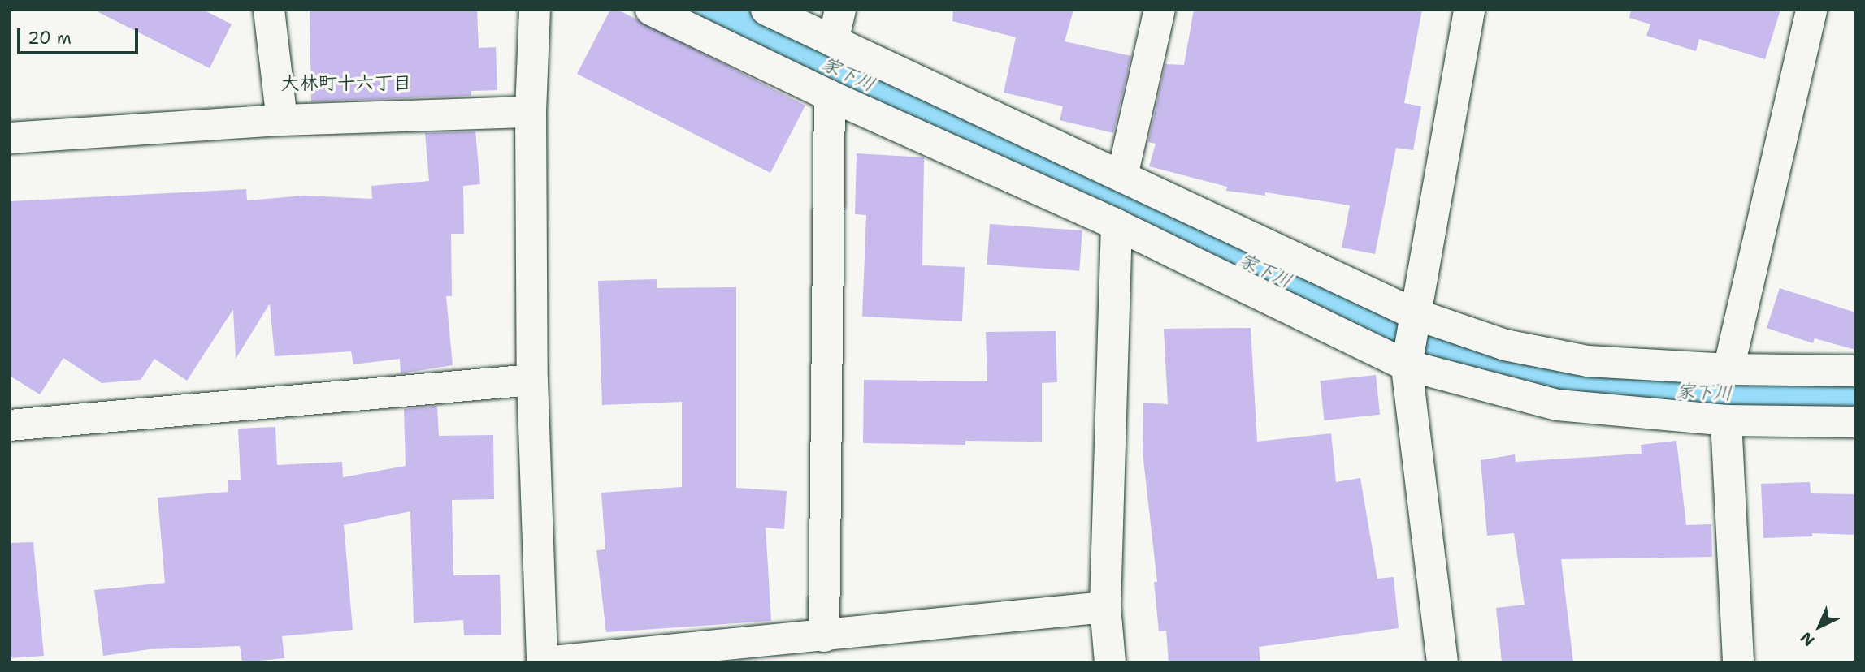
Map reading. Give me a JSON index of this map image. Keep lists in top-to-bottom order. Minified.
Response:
{"districts":["大林町十六丁目"],"water":["家下川"],"scale_bar":"20 m","north":"bottom left"}
